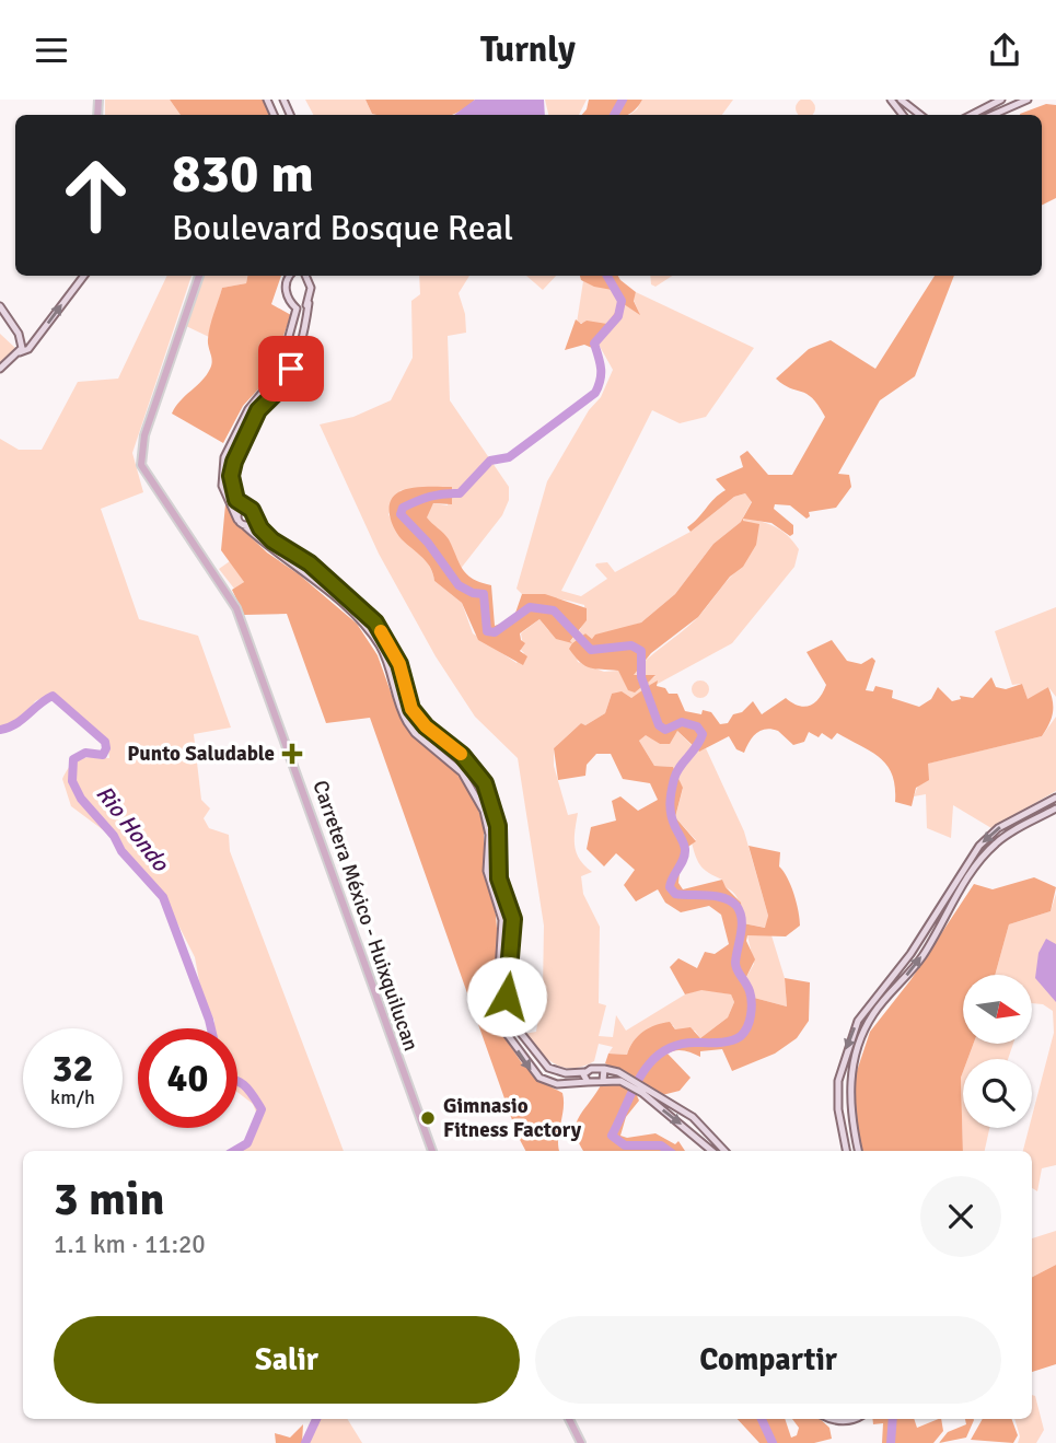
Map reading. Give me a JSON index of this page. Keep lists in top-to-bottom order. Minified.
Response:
{"streets":{"main road":["Carretera México - Huixquilucan"]},"water":["Rio Hondo"],"places":{"health":["Punto Saludable"],"other":["Gimnasio Fitness Factory"]},"north":"right","page":{"header":"Turnly","turn":["830 m","Boulevard Bosque Real"],"speed":"32 km/h","limit":"40","heading":["3 min","1.1 km · 11:20"],"buttons":["Salir","Compartir"]}}
